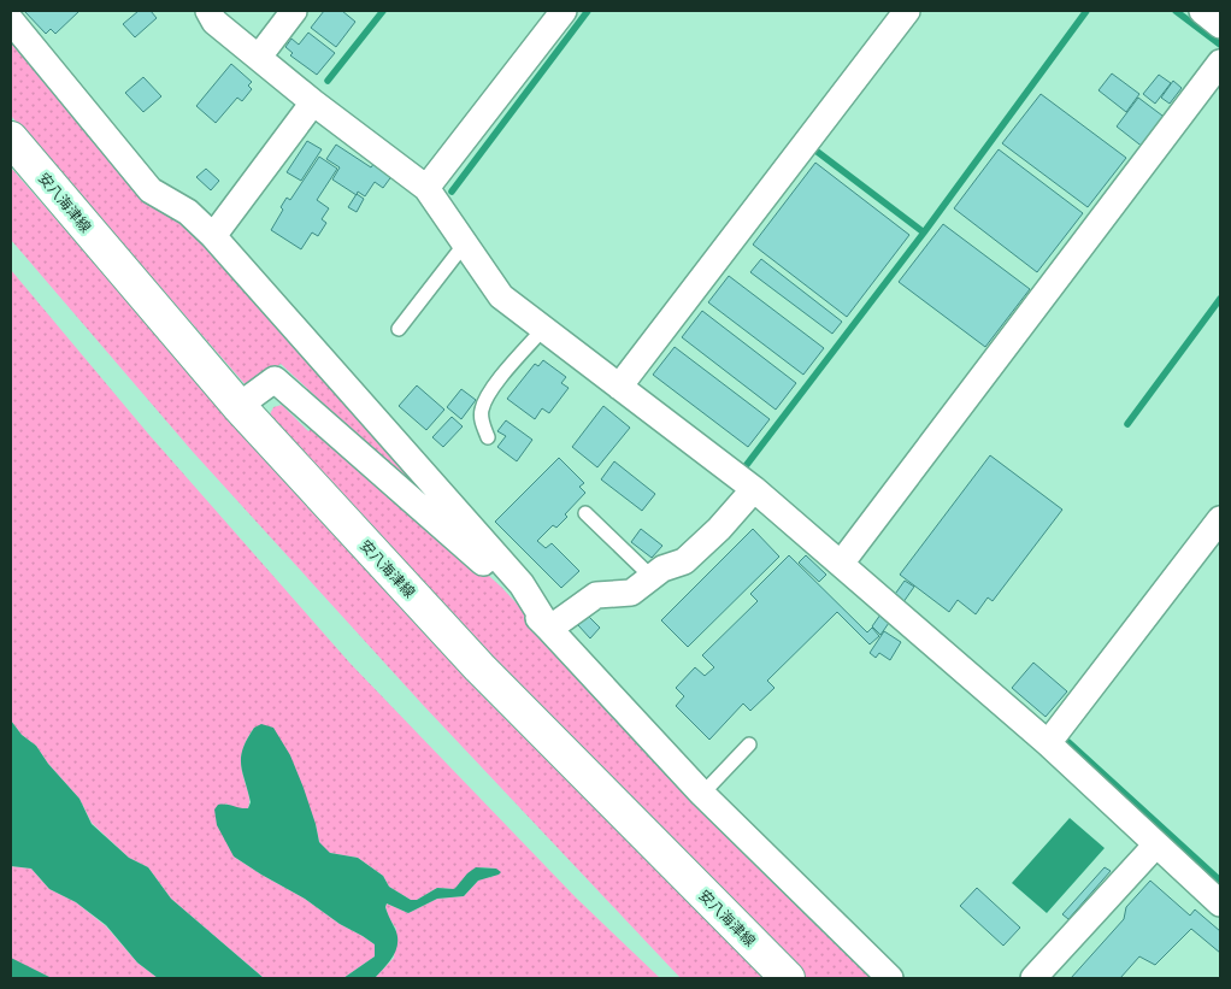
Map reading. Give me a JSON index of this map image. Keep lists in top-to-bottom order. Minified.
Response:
{"streets":{"main road":["安八海津線"]}}
